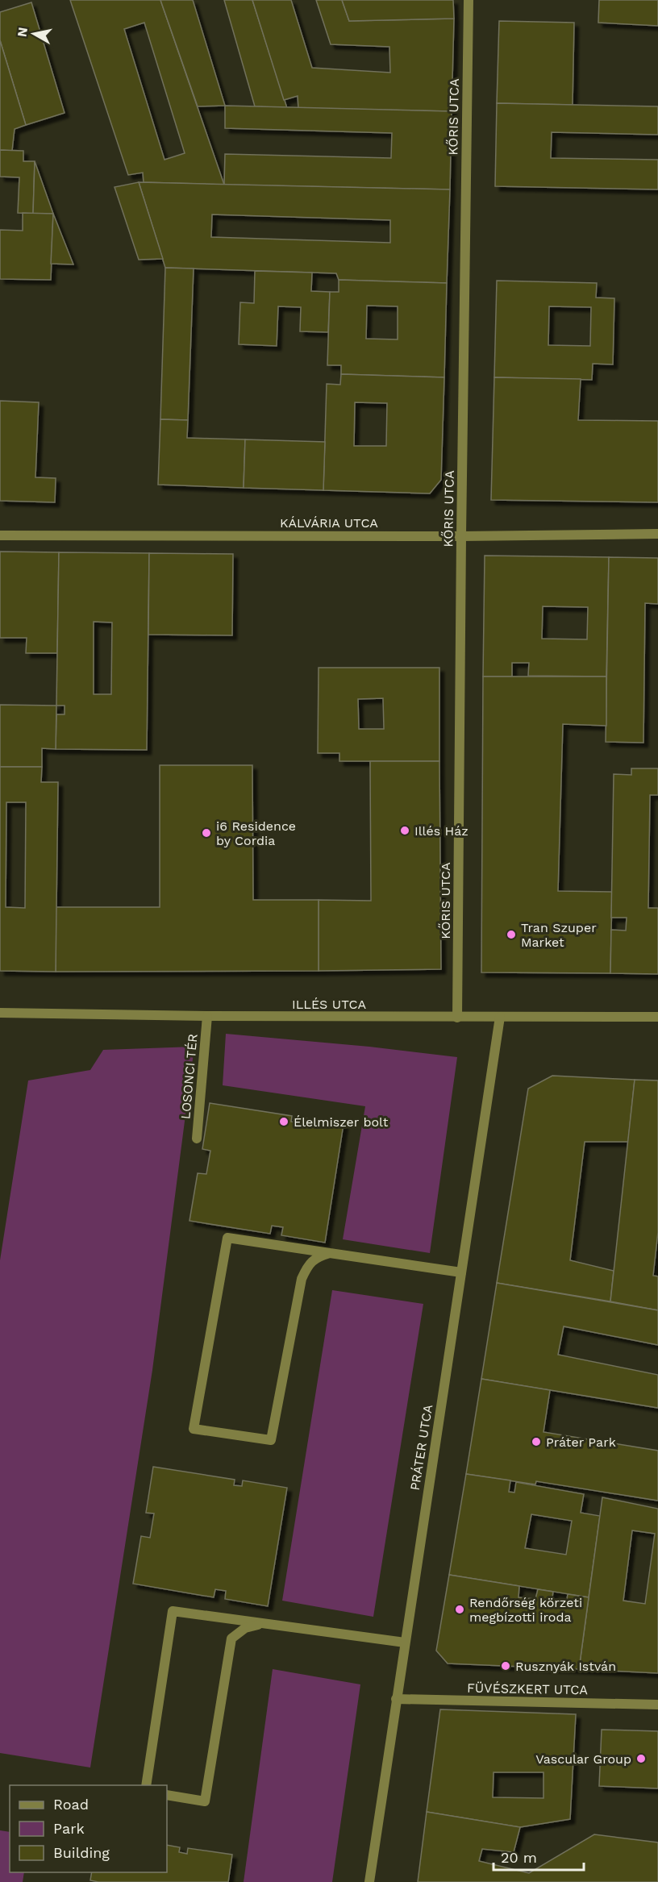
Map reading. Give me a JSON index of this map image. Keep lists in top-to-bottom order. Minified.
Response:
{"streets":{"street":["KŐRIS UTCA","KÁLVÁRIA UTCA","ILLÉS UTCA","LOSONCI TÉR","PRÁTER UTCA","FÜVÉSZKERT UTCA"]},"crossings":[["KŐRIS UTCA","KÁLVÁRIA UTCA"],["KŐRIS UTCA","ILLÉS UTCA"],["ILLÉS UTCA","LOSONCI TÉR"],["ILLÉS UTCA","PRÁTER UTCA"],["PRÁTER UTCA","FÜVÉSZKERT UTCA"]],"places":["Illés Ház","i6 Residence by Cordia","Tran Szuper Market","Élelmiszer bolt","Práter Park","Rendőrség körzeti megbízotti iroda","Rusznyák István","Vascular Group"],"legend":["Road","Park","Building"],"scale_bar":"20 m","north":"left"}
